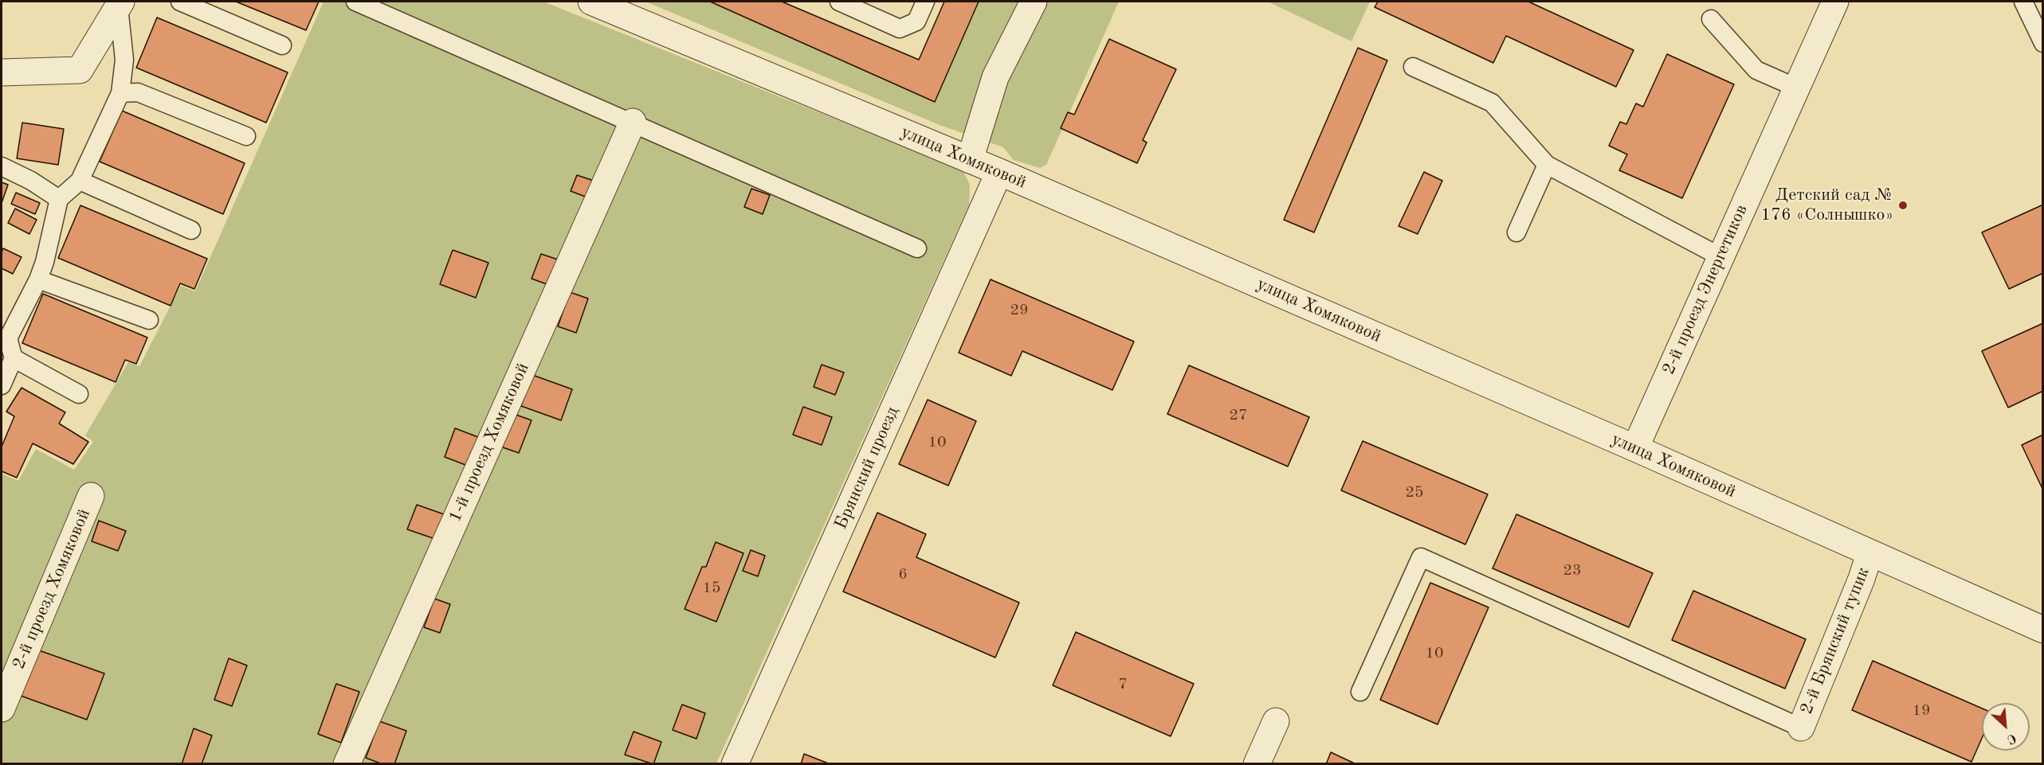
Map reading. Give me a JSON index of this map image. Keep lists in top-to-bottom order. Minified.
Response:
{"streets":{"street":["улица Хомяковой","2-й проезд Энергетиков","1-й проезд Хомяковой","Брянский проезд","2-й проезд Хомяковой","2-й Брянский тупик"]},"crossings":[["улица Хомяковой","2-й проезд Энергетиков"],["улица Хомяковой","Брянский проезд"],["улица Хомяковой","2-й Брянский тупик"]],"places":["Детский сад № 176 «Солнышко»"],"house_numbers":["29","27","10","25","23","6","15","10","7","19"],"north":"bottom right"}
